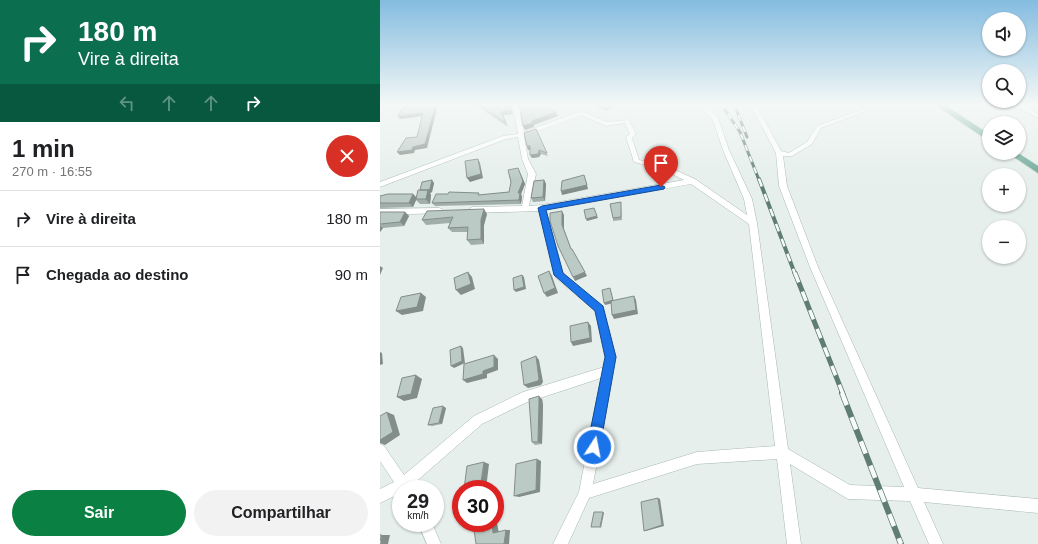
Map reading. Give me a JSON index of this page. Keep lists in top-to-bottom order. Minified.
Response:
{"page":{"turn":["180 m","Vire à direita"],"map_buttons":["+","−"],"heading":["1 min","270 m · 16:55"],"list":[{"name":"Vire à direita","value":"180 m"},{"name":"Chegada ao destino","value":"90 m"}],"speed":"29 km/h","limit":"30","buttons":["Sair","Compartilhar"]}}
